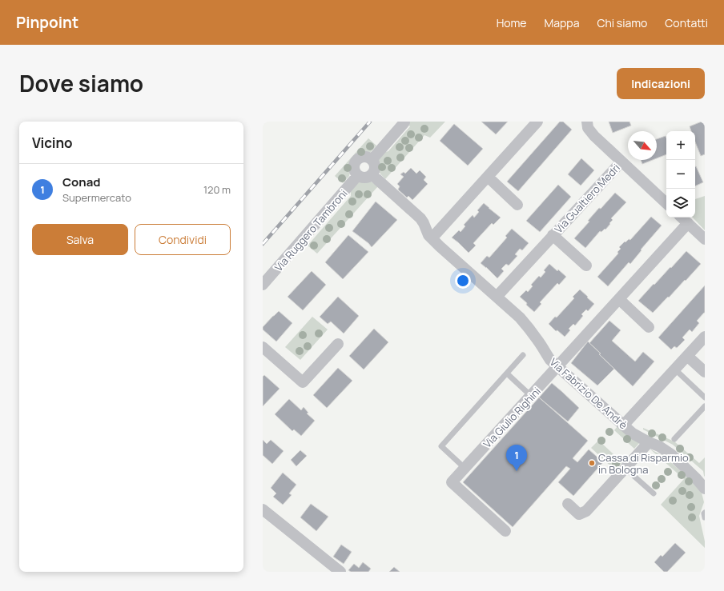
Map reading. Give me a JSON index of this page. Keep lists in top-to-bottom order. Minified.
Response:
{"streets":{"street":["Via Gualtiero Medri","Via Ruggero Tambroni","Via Fabrizio De Andrè","Via Giulio Righini"]},"crossings":[["Via Gualtiero Medri","Via Fabrizio De Andrè"],["Via Ruggero Tambroni","Via Fabrizio De Andrè"],["Via Fabrizio De Andrè","Via Giulio Righini"]],"places":["Cassa di Risparmio in Bologna"],"north":"bottom right","page":{"header":"Pinpoint","nav":["Home","Mappa","Chi siamo","Contatti"],"title":"Dove siamo","buttons":["Indicazioni",["Salva","Condividi"]],"heading":"Vicino","map_buttons":["+","−"],"list":[{"mark":"1","name":"Conad","note":"Supermercato","value":"120 m"}],"pins":"1"}}
